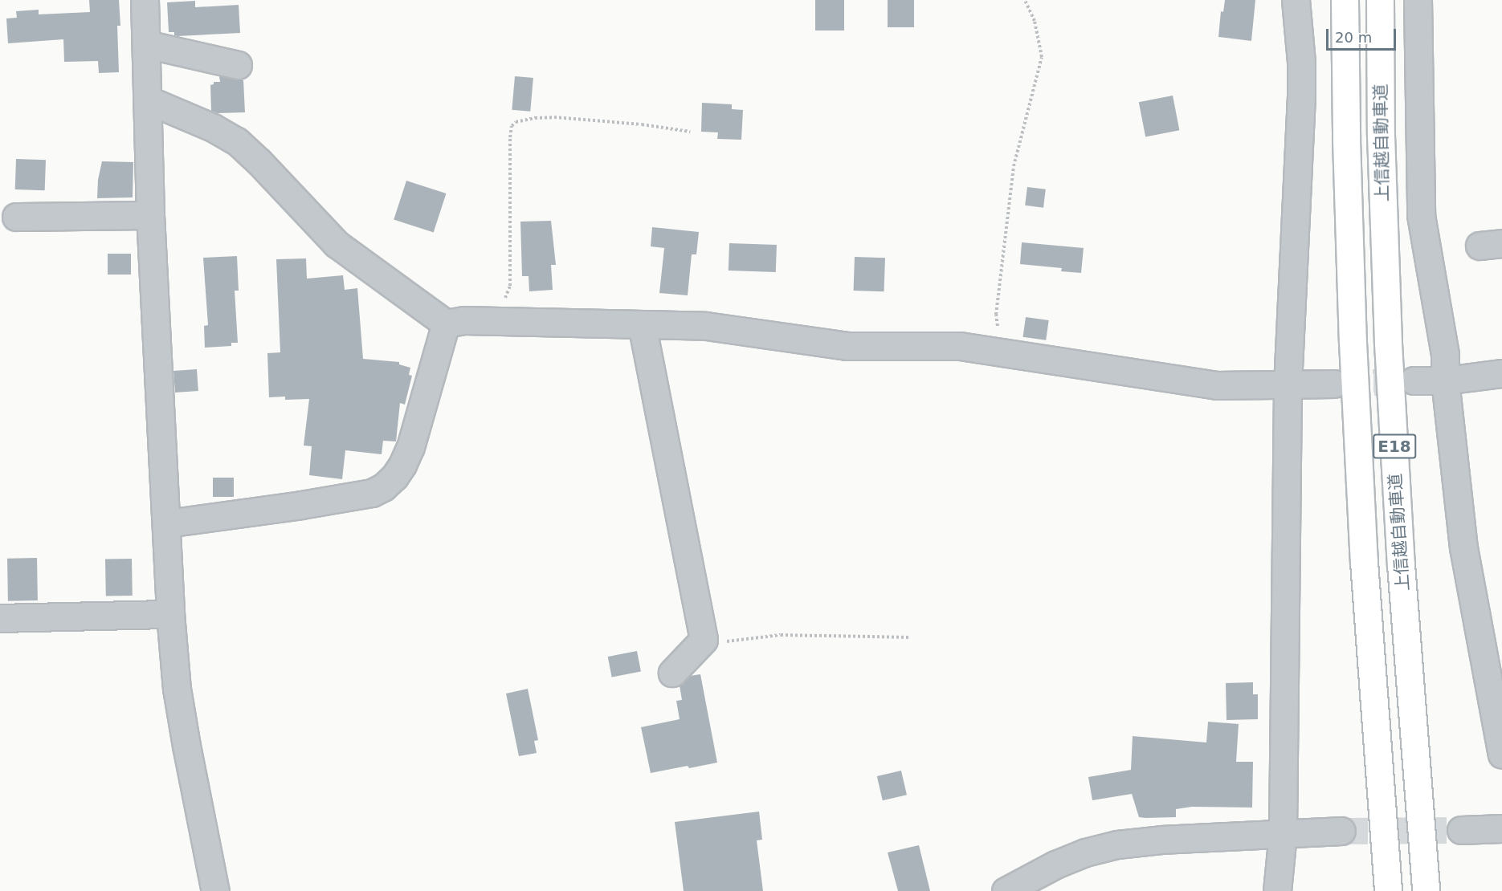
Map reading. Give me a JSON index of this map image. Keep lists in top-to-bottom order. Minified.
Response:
{"streets":{"highway":["上信越自動車道","E18"]},"scale_bar":"20 m"}
